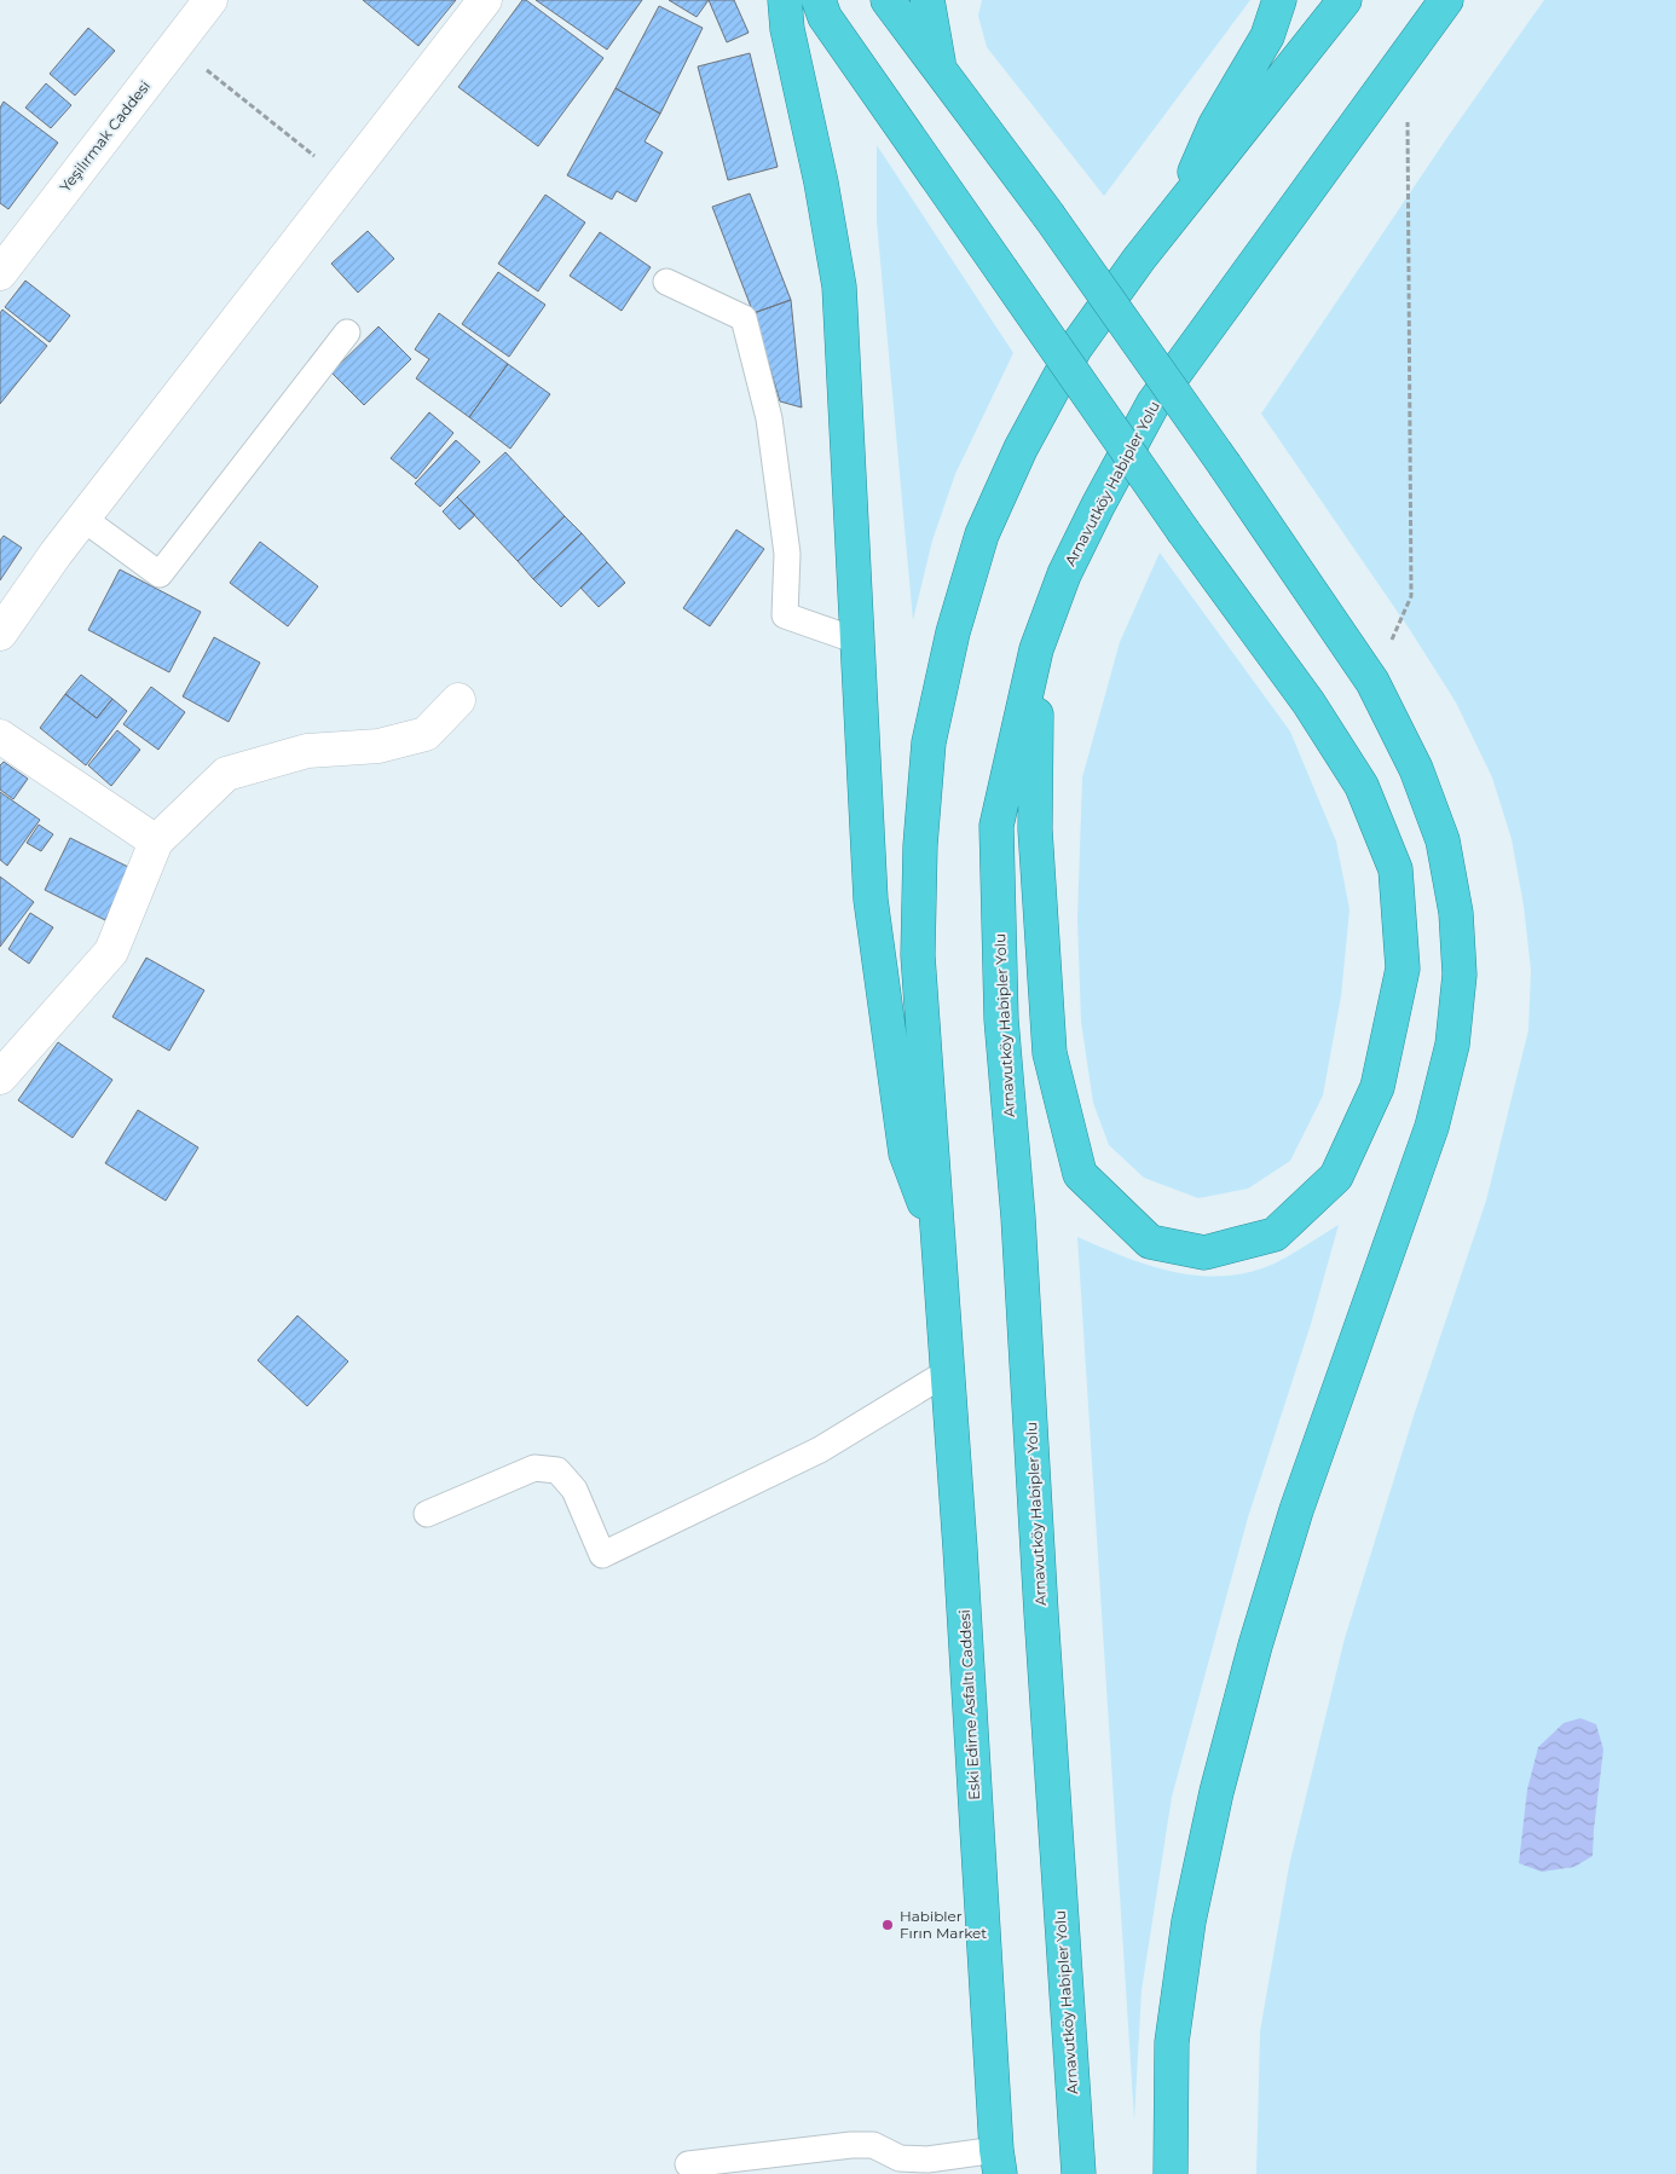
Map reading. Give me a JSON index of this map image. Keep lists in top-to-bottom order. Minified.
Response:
{"streets":{"highway":["Arnavutköy Habipler Yolu","Eski Edirne Asfaltı Caddesi"],"street":["Yeşilırmak Caddesi"]},"places":["Habibler Fırın Market"]}
